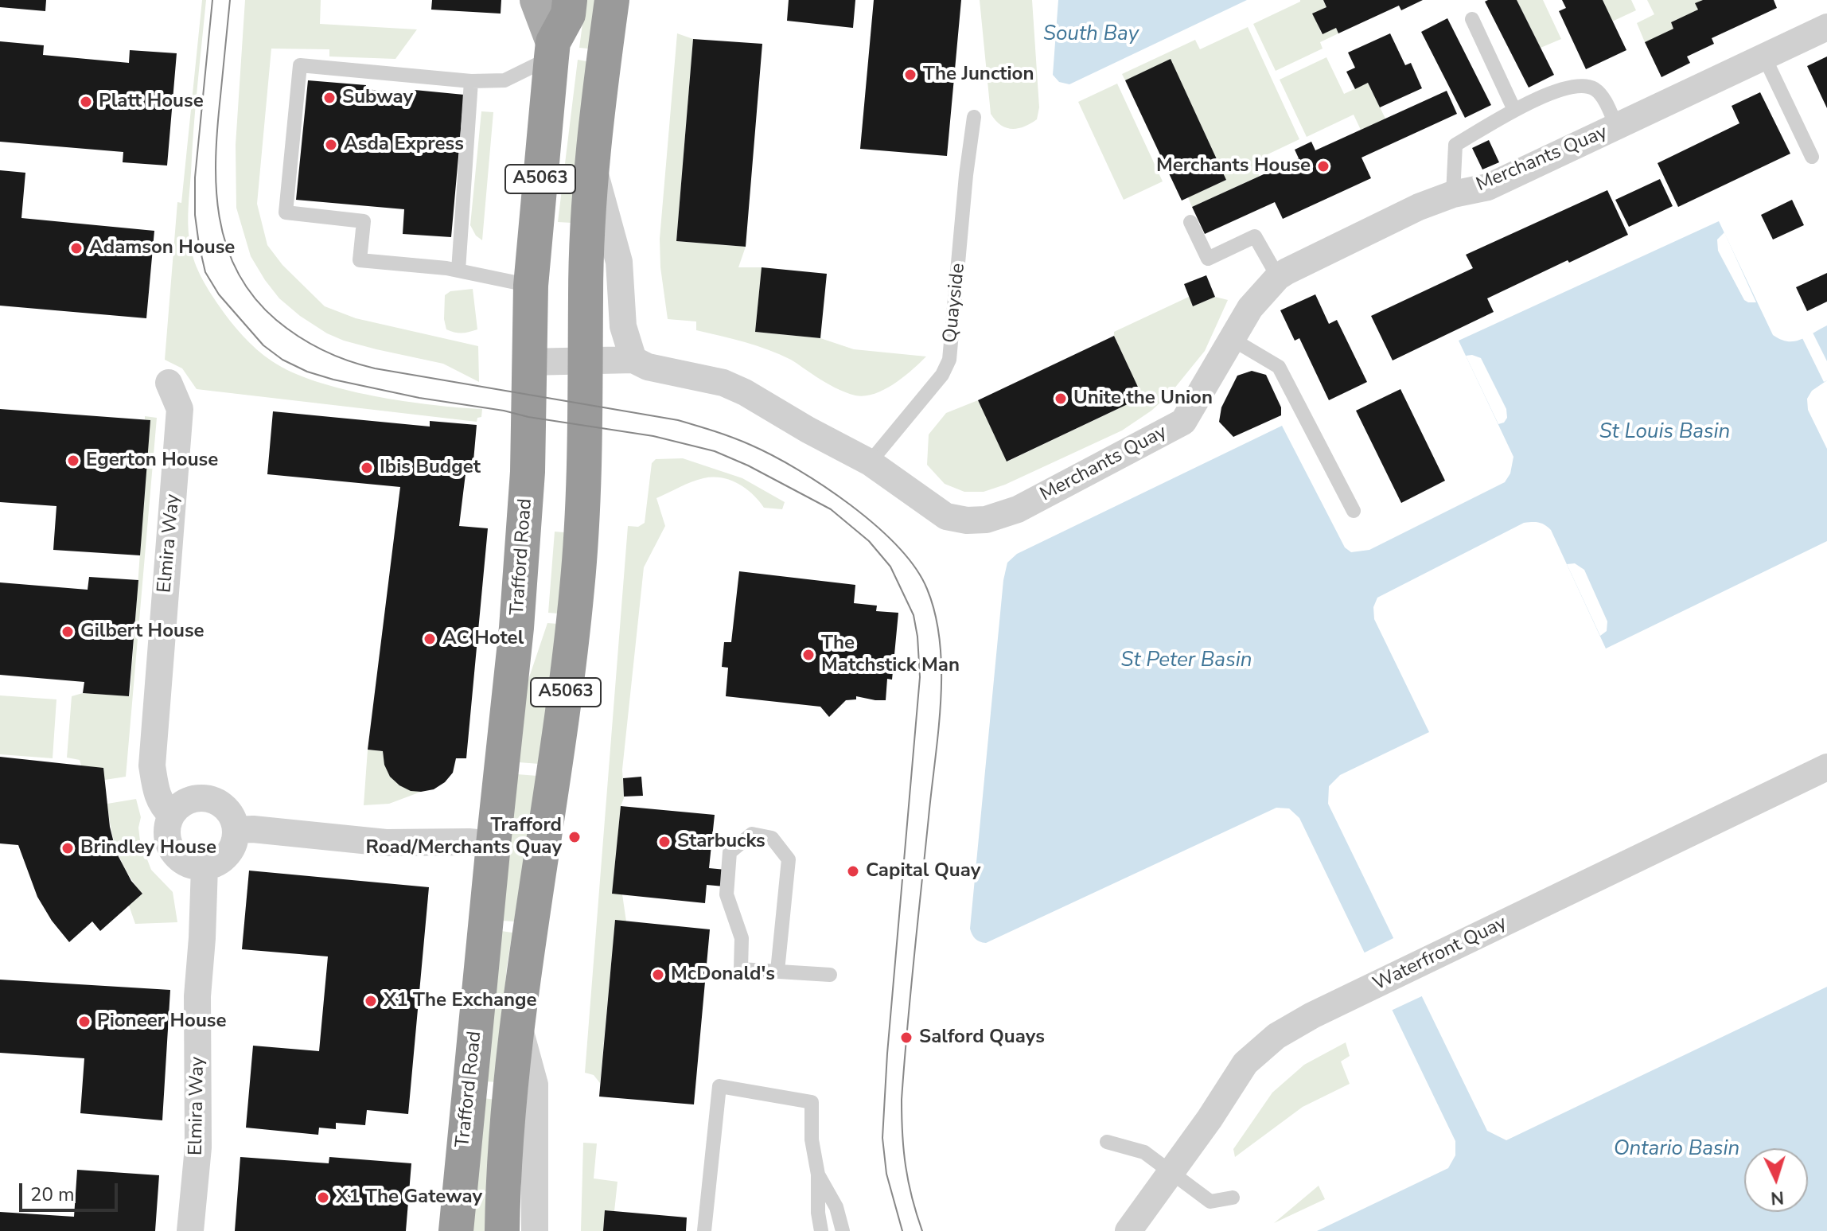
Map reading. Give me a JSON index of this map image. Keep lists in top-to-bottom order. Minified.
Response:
{"streets":{"highway":["A5063","Trafford Road"],"street":["Merchants Quay","Elmira Way","Waterfront Quay"],"lane":["Quayside"]},"crossings":[["Merchants Quay","A5063"],["Merchants Quay","Quayside"],["Merchants Quay","Trafford Road"],["A5063","Trafford Road"]],"water":["South Bay","St Louis Basin","St Peter Basin","Ontario Basin"],"places":["The Junction","Subway","Platt House","Asda Express","Merchants House","Adamson House","Unite the Union","Egerton House","Ibis Budget","Gilbert House","AC Hotel","The Matchstick Man","Trafford Road/Merchants Quay","Starbucks","Brindley House","Capital Quay","McDonald's","X1 The Exchange","Pioneer House","Salford Quays","X1 The Gateway"],"scale_bar":"20 m","north":"bottom"}
